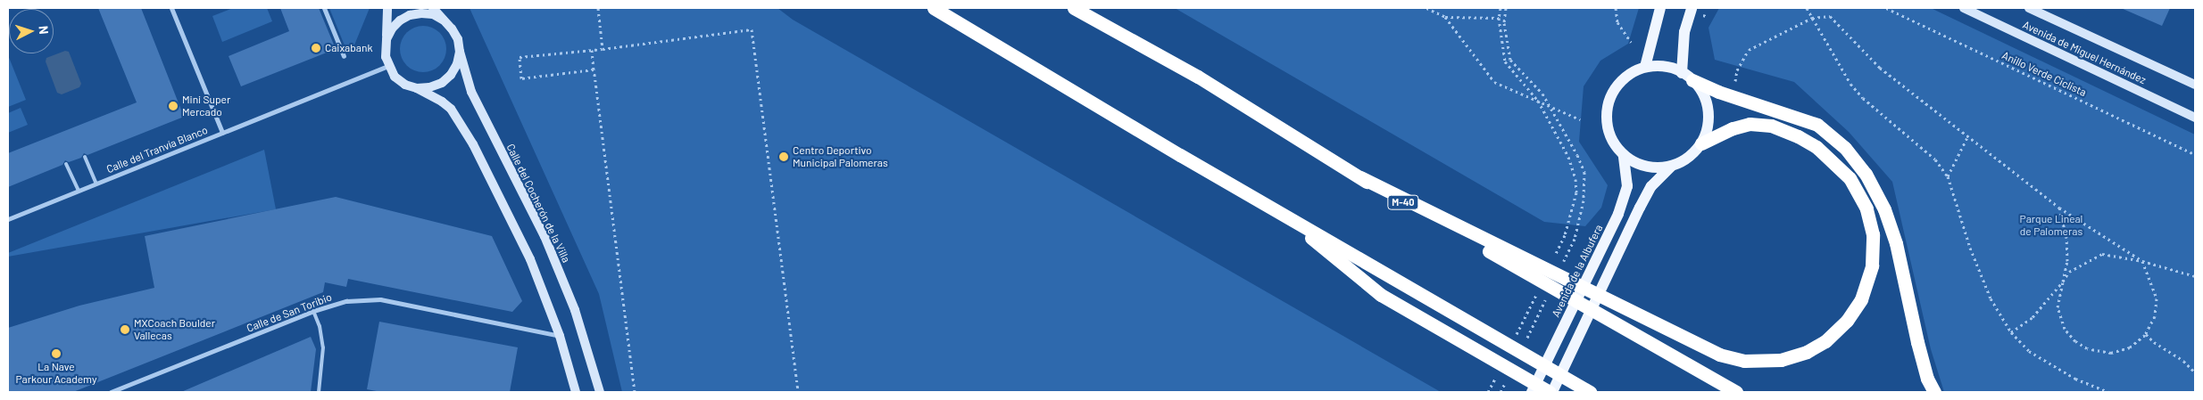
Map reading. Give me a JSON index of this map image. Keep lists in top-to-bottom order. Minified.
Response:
{"streets":{"highway":["M-40"],"main road":["Avenida de la Albufera"],"street":["Avenida de Miguel Hernández","Calle del Tranvía Blanco","Calle del Cocherón de la Villa","Calle de San Toribio"],"path":["Anillo Verde Ciclista"]},"crossings":[["Calle del Tranvía Blanco","Calle del Cocherón de la Villa"]],"parks":["Parque Lineal de Palomeras"],"places":["Caixabank","Mini Super Mercado","Centro Deportivo Municipal Palomeras","MXCoach Boulder Vallecas","La Nave Parkour Academy"],"north":"right"}
